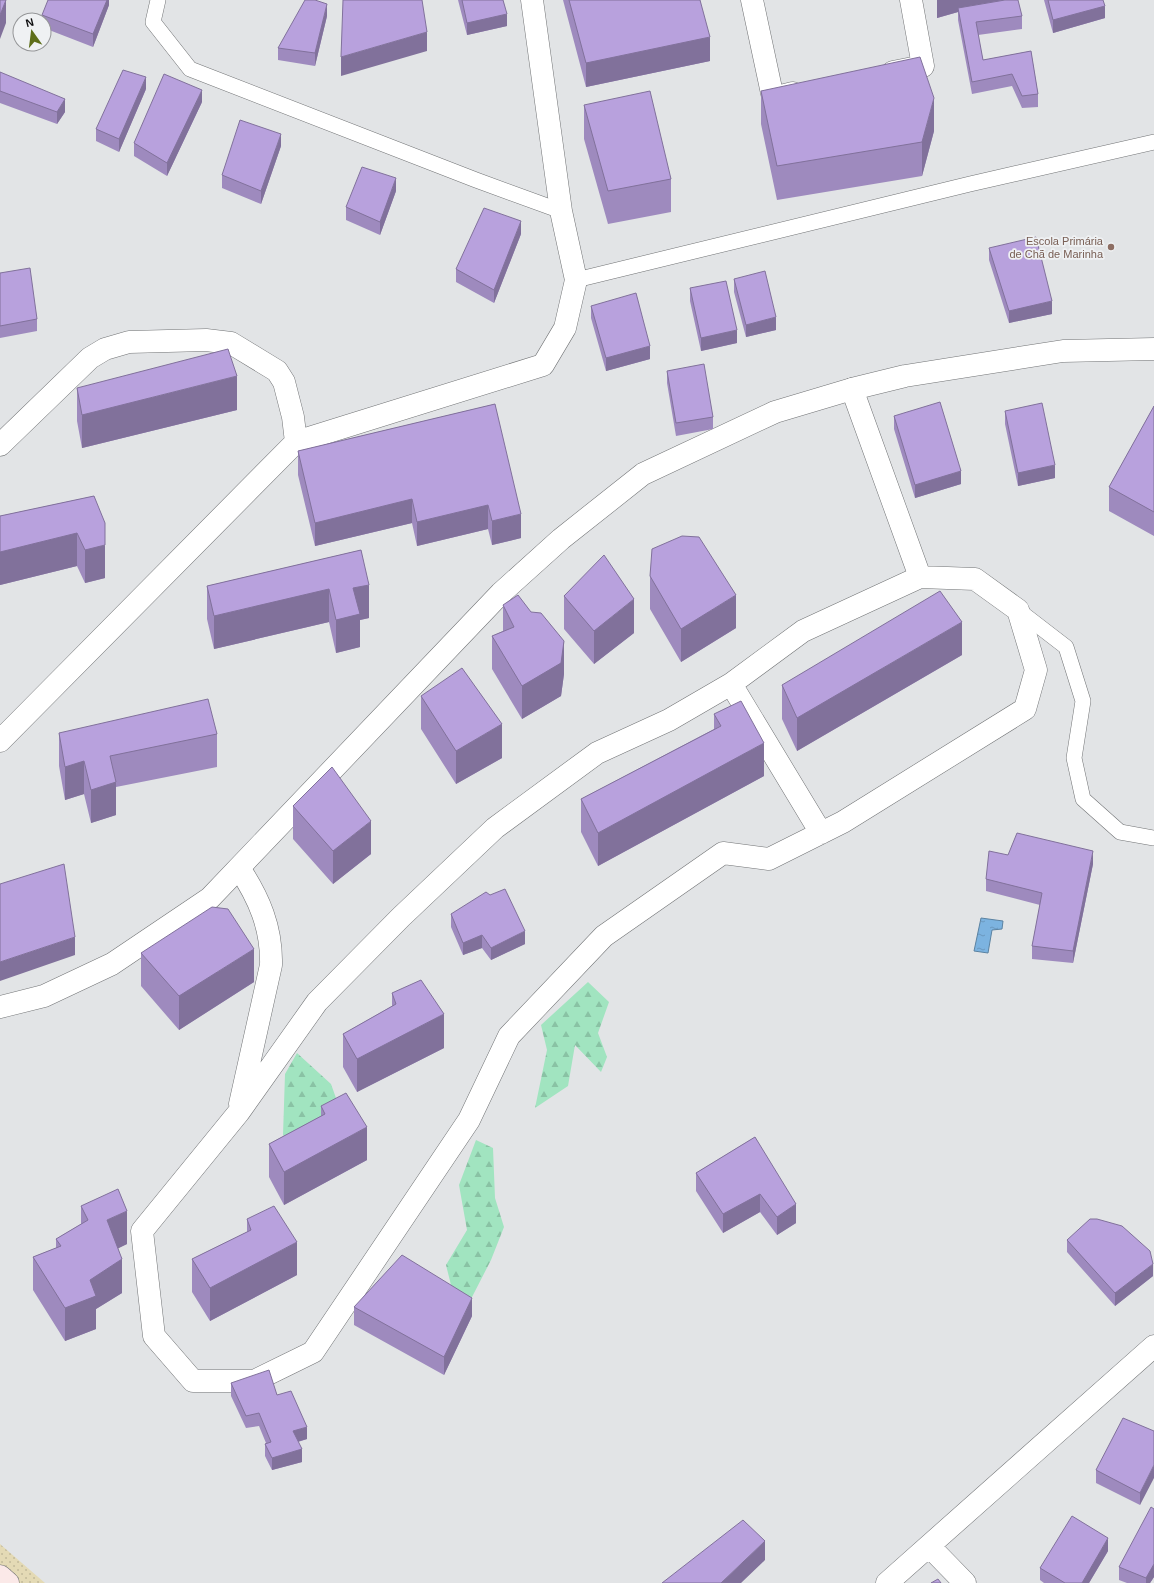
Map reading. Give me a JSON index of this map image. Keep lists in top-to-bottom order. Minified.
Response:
{"places":["Escola Primária de Chã de Marinha"],"north":"top"}
